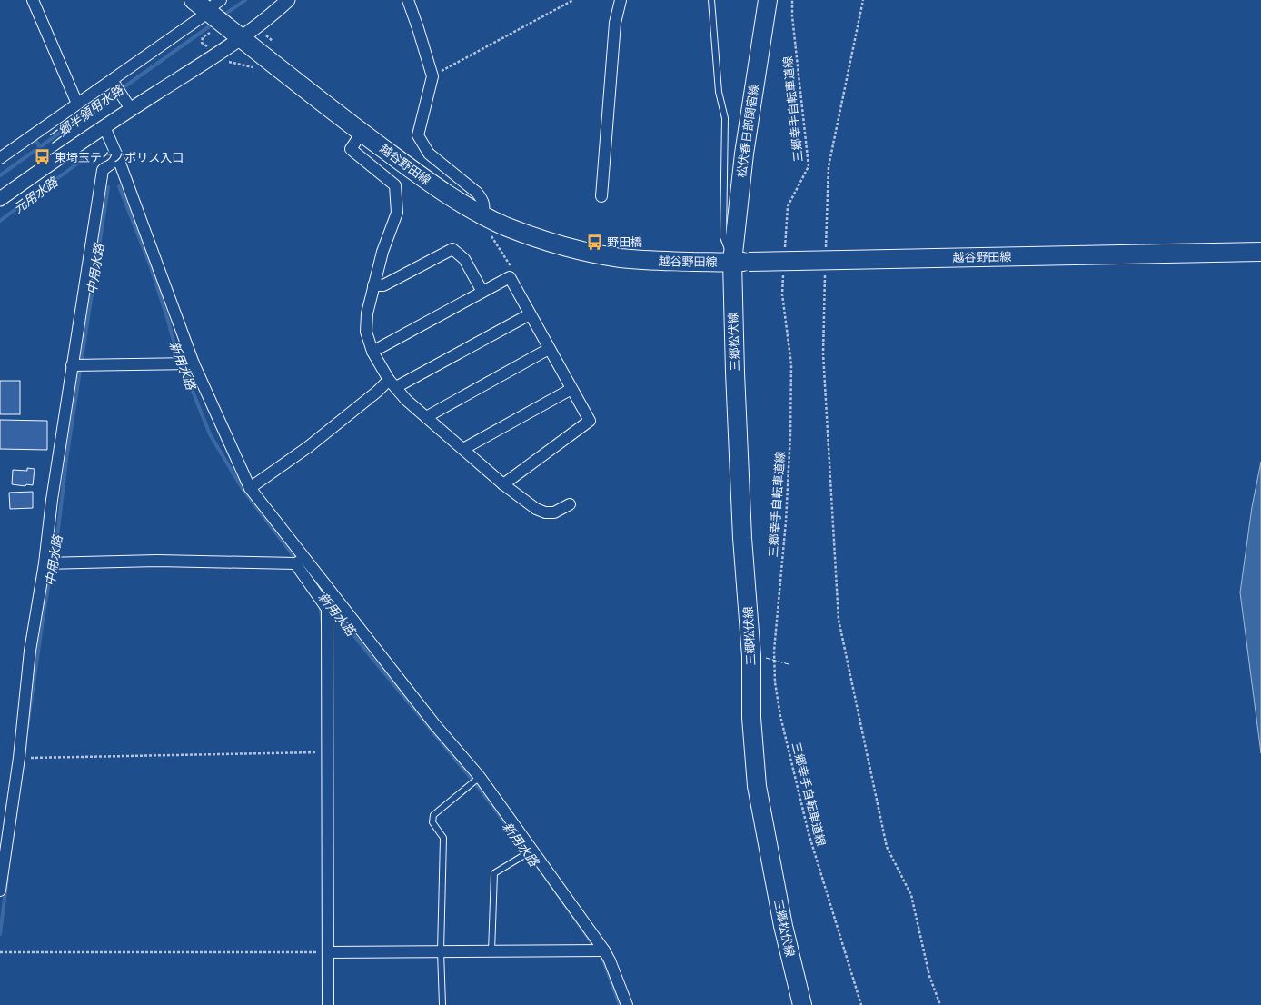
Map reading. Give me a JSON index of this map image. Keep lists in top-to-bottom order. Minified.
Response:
{"streets":{"main road":["松伏春日部関宿線","越谷野田線","三郷松伏線"],"path":["三郷幸手自転車道線"]},"crossings":[["松伏春日部関宿線","越谷野田線"],["松伏春日部関宿線","三郷松伏線"],["越谷野田線","三郷松伏線"]],"water":["二郷半領用水路","元用水路","中用水路","新用水路"],"places":{"bus stop":["東埼玉テクノポリス入口","野田橋"]}}
